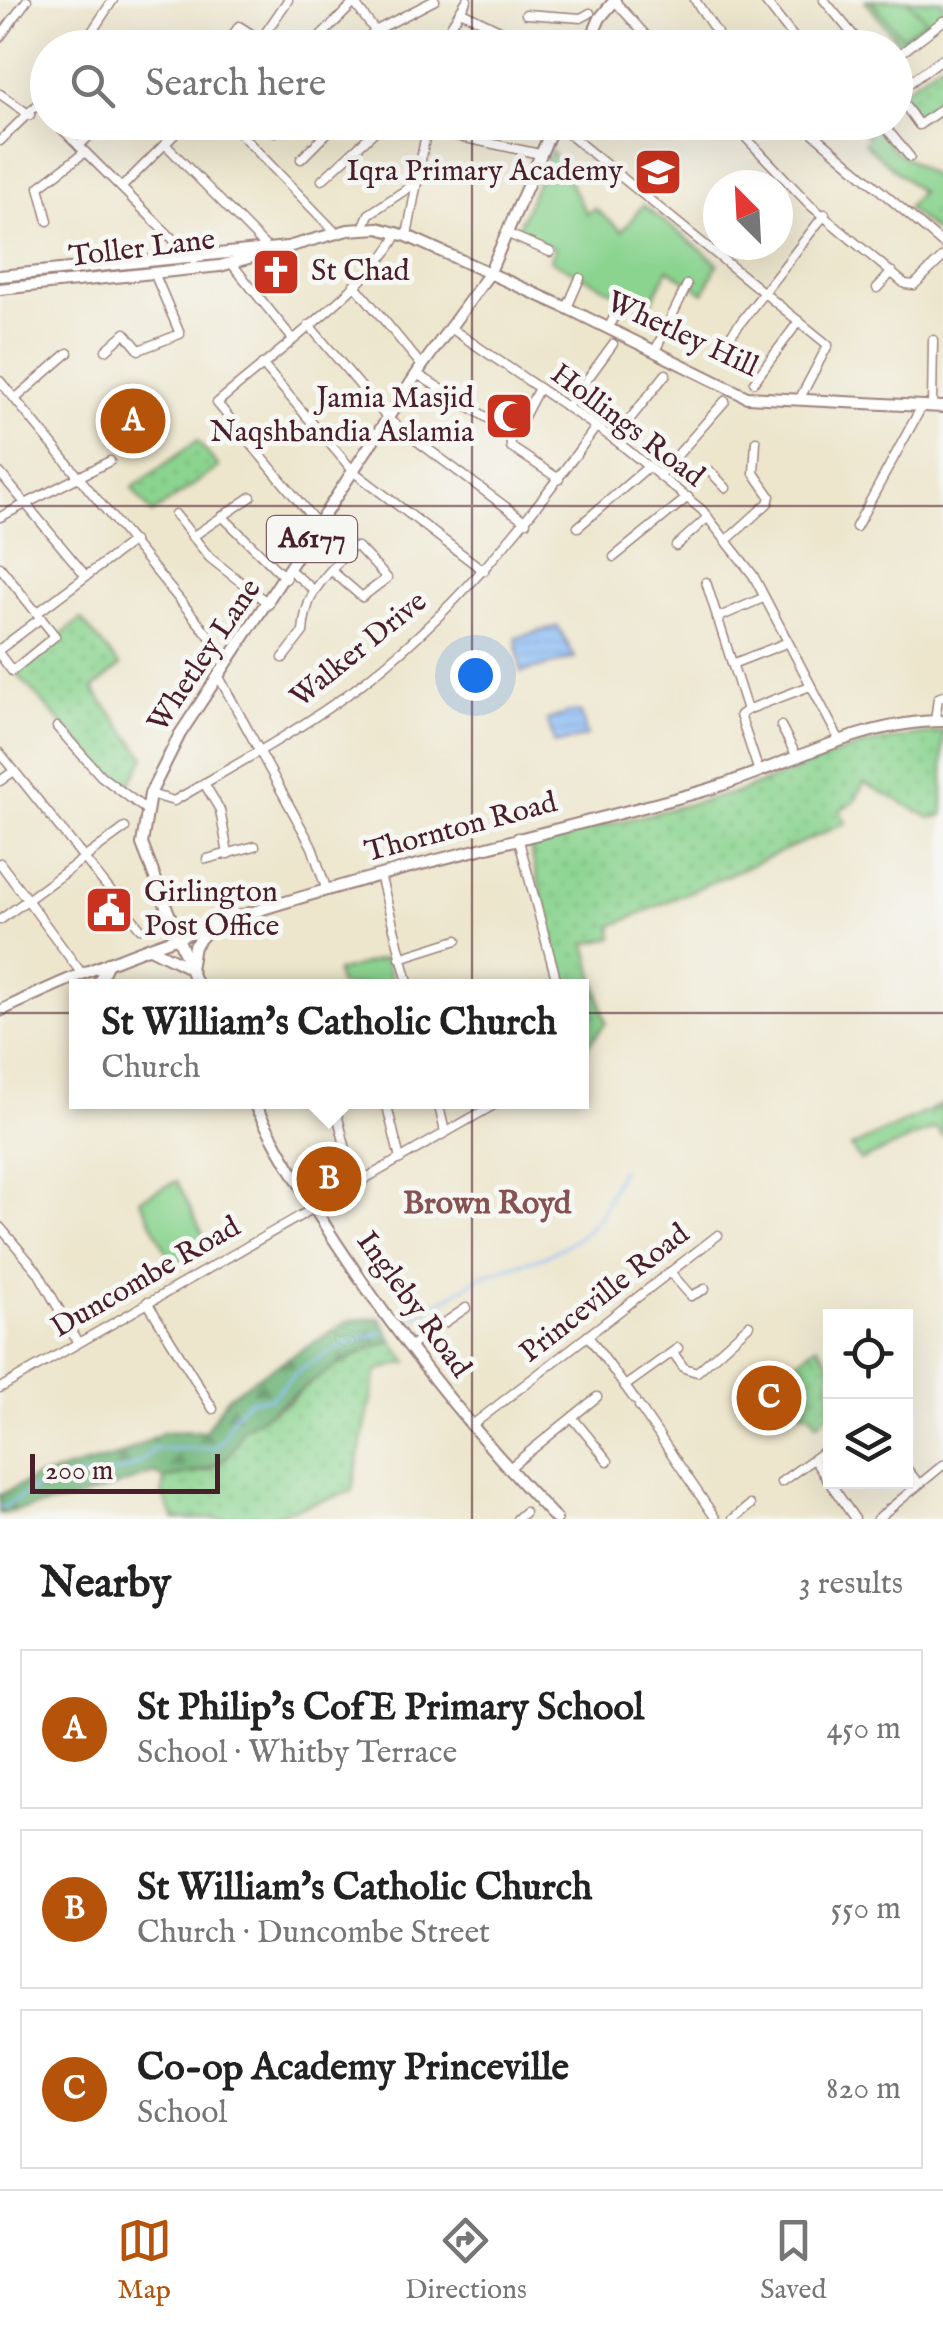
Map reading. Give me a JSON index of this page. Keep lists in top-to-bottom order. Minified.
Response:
{"streets":{"main road":["Toller Lane","Whetley Hill","A6177","Whetley Lane","Thornton Road","Ingleby Road"],"street":["Hollings Road","Walker Drive","Duncombe Road","Princeville Road"]},"crossings":[["Toller Lane","Whetley Hill"],["Toller Lane","A6177"],["Toller Lane","Whetley Lane"],["Whetley Hill","A6177"],["Whetley Hill","Whetley Lane"],["Hollings Road","Walker Drive"],["Hollings Road","Whetley Lane"],["Hollings Road","Thornton Road"],["A6177","Whetley Lane"],["A6177","Thornton Road"],["Walker Drive","Whetley Lane"],["Whetley Lane","Thornton Road"],["Duncombe Road","Ingleby Road"],["Princeville Road","Ingleby Road"]],"districts":["Brown Royd"],"places":{"school or university":["Iqra Primary Academy"],"church":["St Chad"],"mosque":["Jamia Masjid Naqshbandia Aslamia"],"public building":["Girlington Post Office"]},"scale_bar":"200 m","north":"top left","page":{"search":"Search here","pins":["A","B","C"],"popup":["St William's Catholic Church","Church"],"scale":"200 m","heading":["Nearby","3 results"],"list":[{"mark":"A","name":"St Philip's CofE Primary School","note":"School · Whitby Terrace","value":"450 m"},{"mark":"B","name":"St William's Catholic Church","note":"Church · Duncombe Street","value":"550 m"},{"mark":"C","name":"Co-op Academy Princeville","note":"School","value":"820 m"}],"nav":["Map","Directions","Saved"]}}
